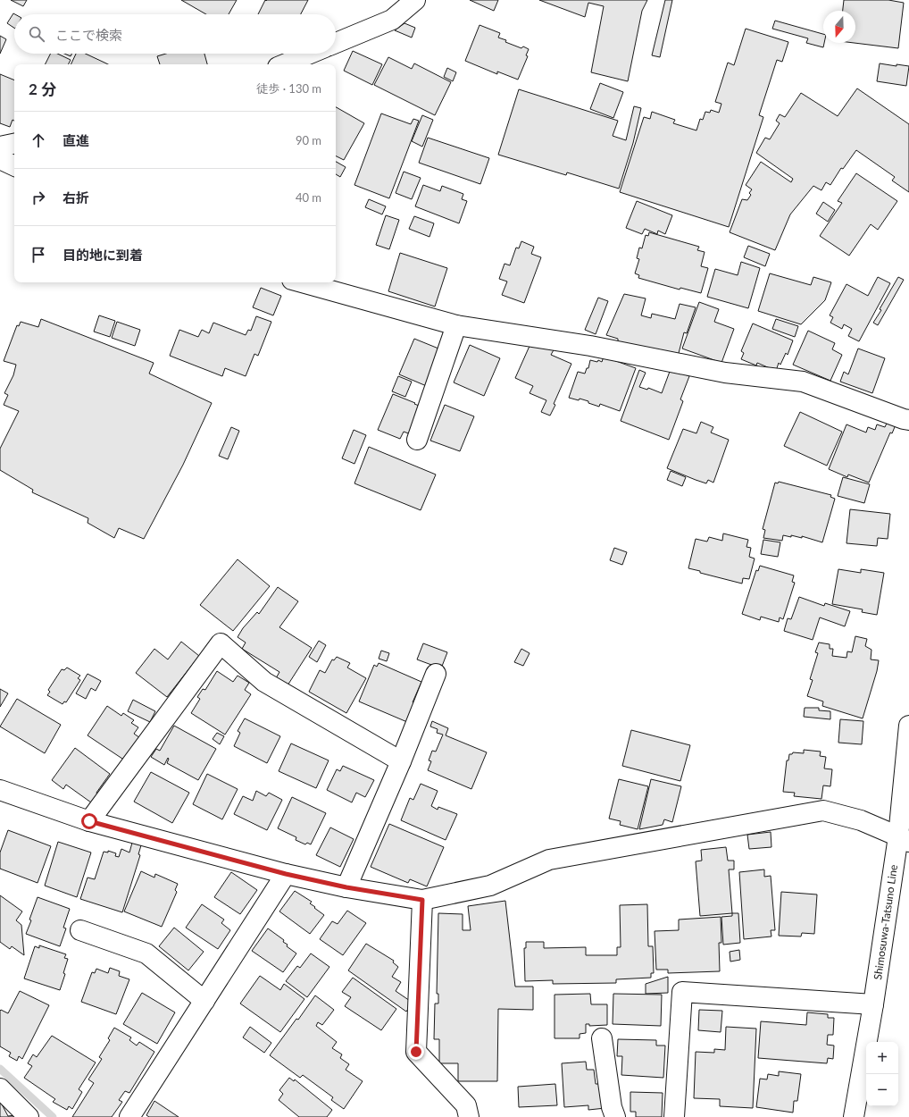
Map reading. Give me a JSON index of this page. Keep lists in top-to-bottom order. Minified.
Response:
{"streets":{"street":["Shimosuwa-Tatsuno Line"]},"north":"bottom","page":{"search":"ここで検索","heading":["2 分","徒歩 · 130 m"],"list":[["直進","90 m"],["右折","40 m"],"目的地に到着"],"map_buttons":["+","−"]}}
